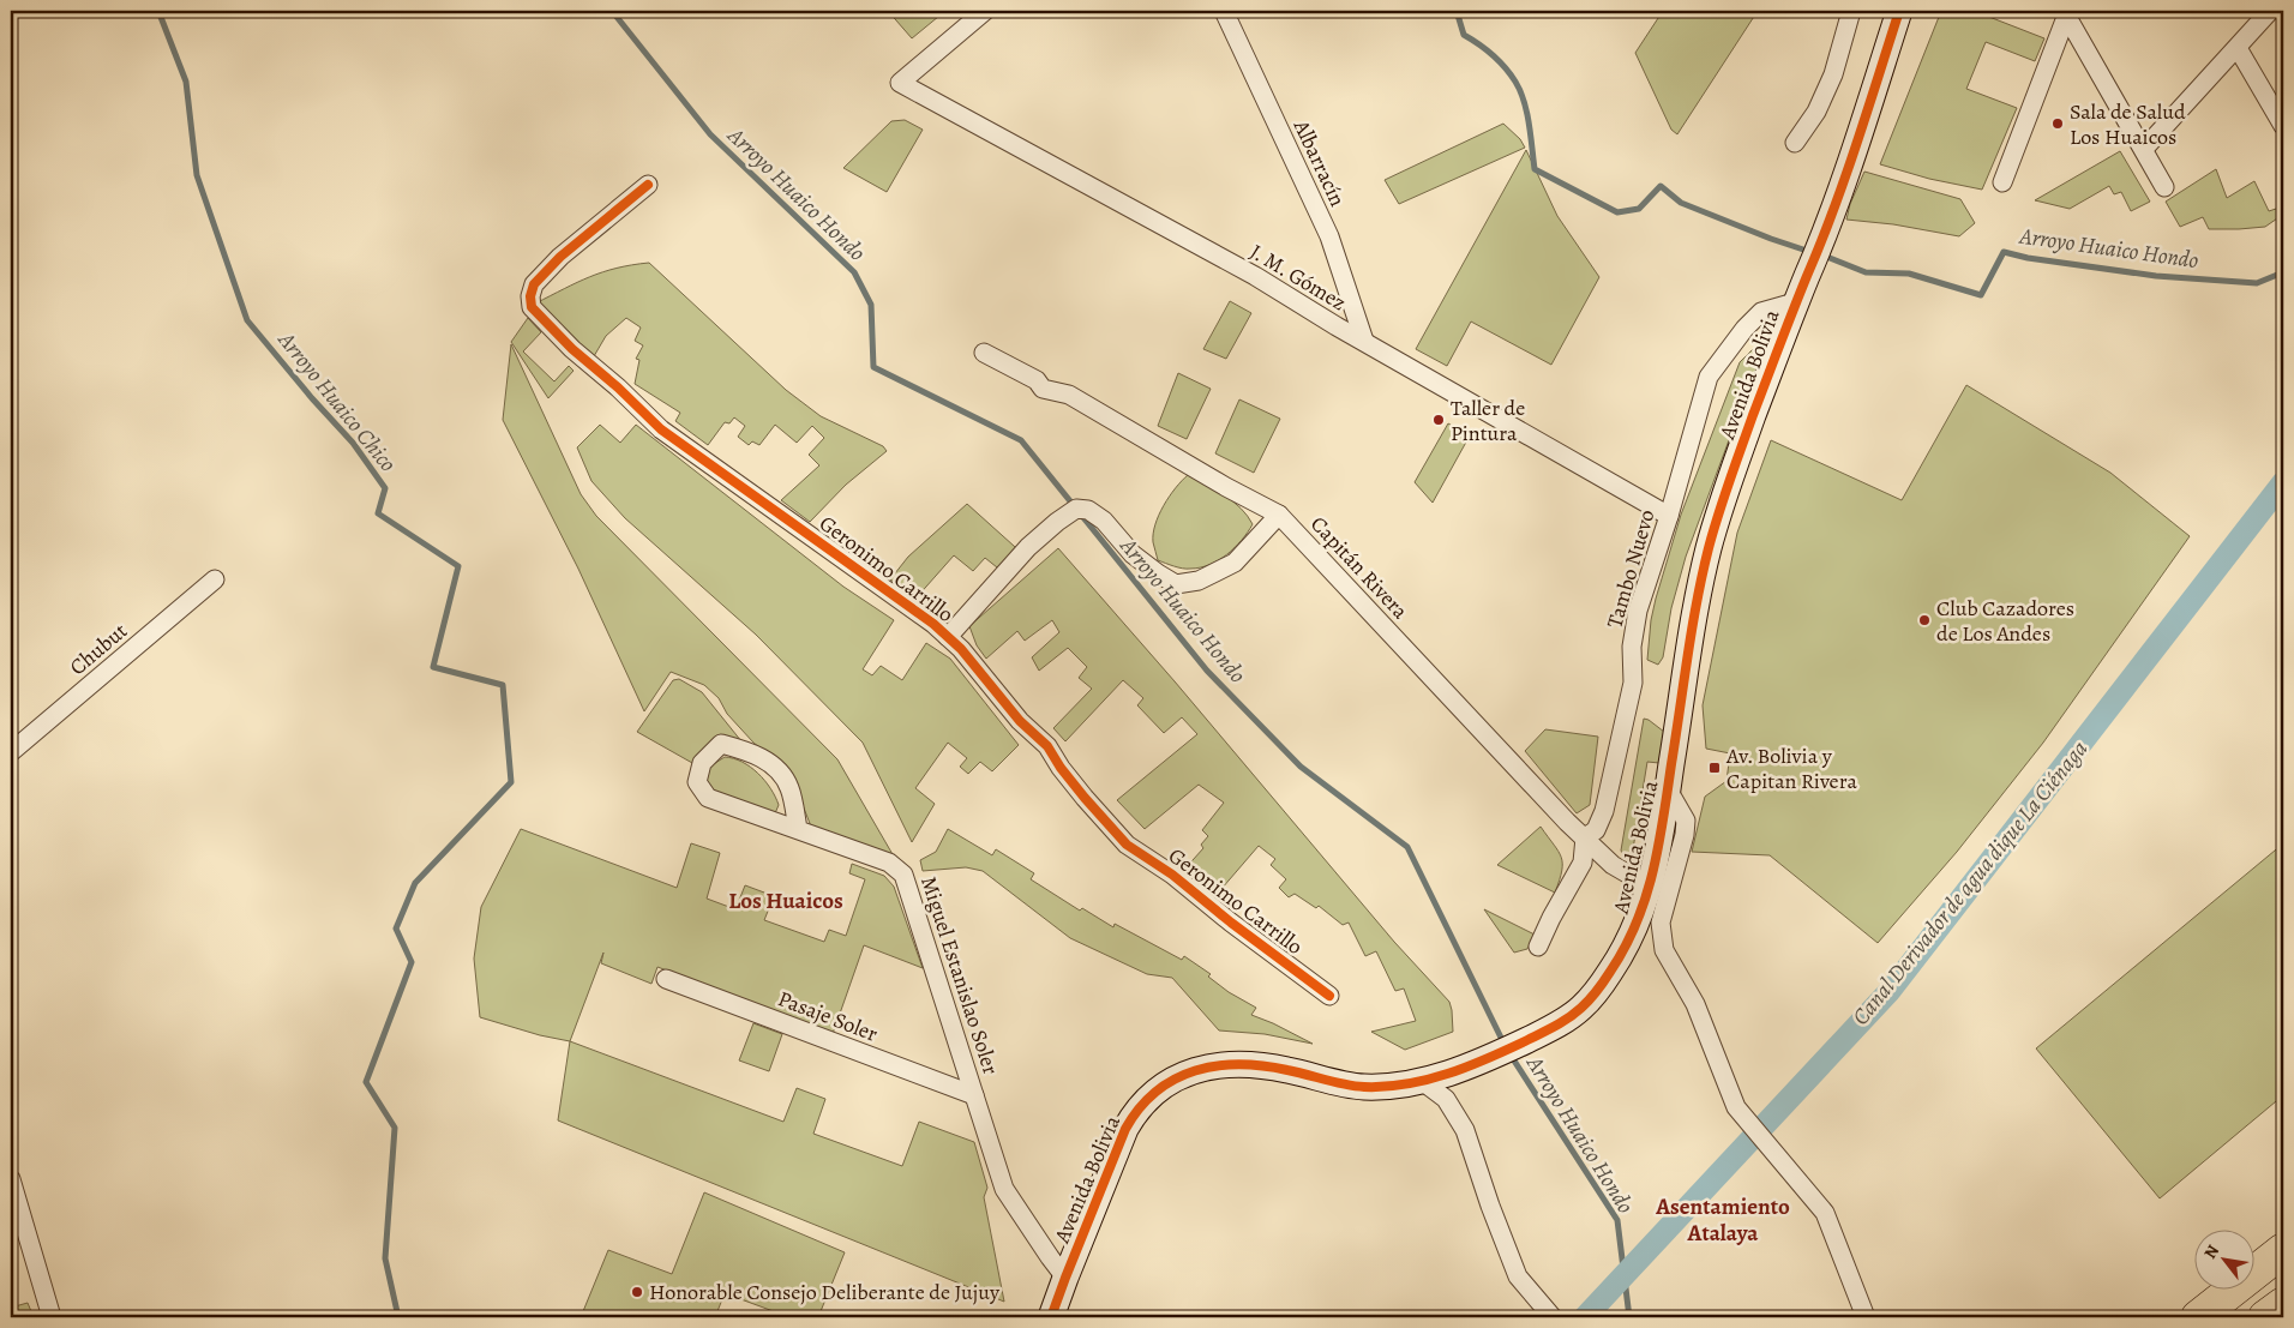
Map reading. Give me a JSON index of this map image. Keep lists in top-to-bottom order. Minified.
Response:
{"streets":{"street":["Albarracín","J. M. Gómez","Avenida Bolivia","Capitán Rivera","Geronimo Carrillo","Tambo Nuevo","Chubut","Miguel Estanislao Soler","Pasaje Soler"]},"crossings":[["Albarracín","J. M. Gómez"],["J. M. Gómez","Tambo Nuevo"],["Avenida Bolivia","Capitán Rivera"],["Avenida Bolivia","Tambo Nuevo"],["Avenida Bolivia","Miguel Estanislao Soler"],["Capitán Rivera","Tambo Nuevo"],["Miguel Estanislao Soler","Pasaje Soler"]],"districts":["Los Huaicos","Asentamiento Atalaya"],"water":["Arroyo Huaico Hondo","Arroyo Huaico Chico","Canal Derivador de agua dique La Ciénaga"],"places":{"other":["Sala de Salud Los Huaicos","Taller de Pintura","Club Cazadores de Los Andes","Honorable Consejo Deliberante de Jujuy"],"transit":["Av. Bolivia y Capitan Rivera"]},"north":"top left"}
